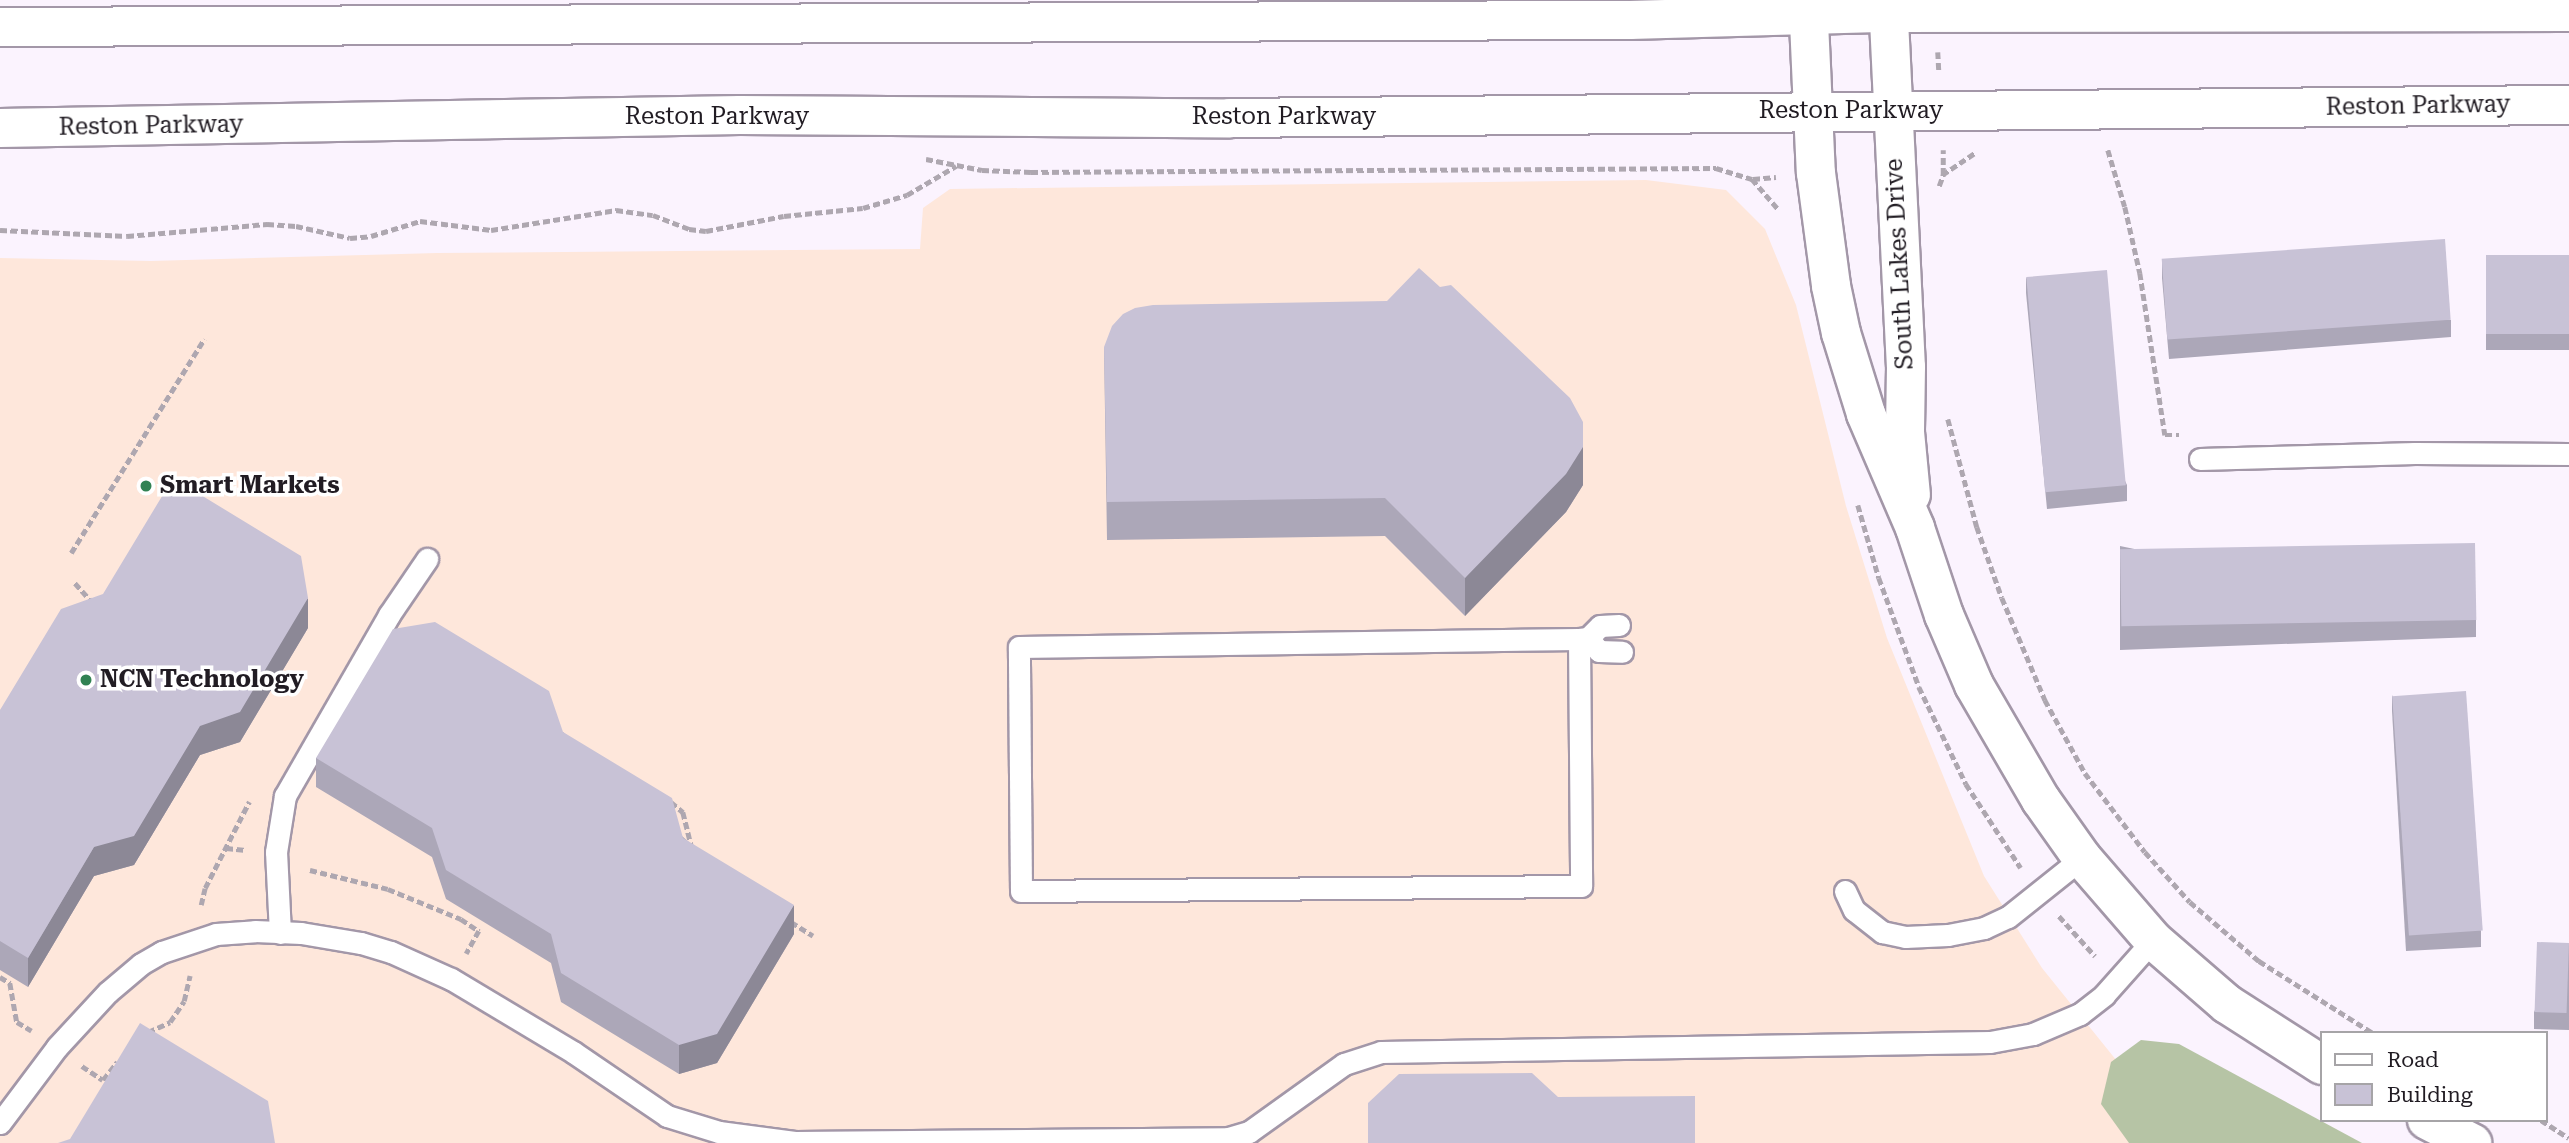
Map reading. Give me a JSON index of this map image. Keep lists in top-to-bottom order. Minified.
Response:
{"streets":{"main road":["Reston Parkway","South Lakes Drive"]},"crossings":[["Reston Parkway","South Lakes Drive"]],"places":["Smart Markets","NCN Technology"],"legend":["Road","Building"]}
